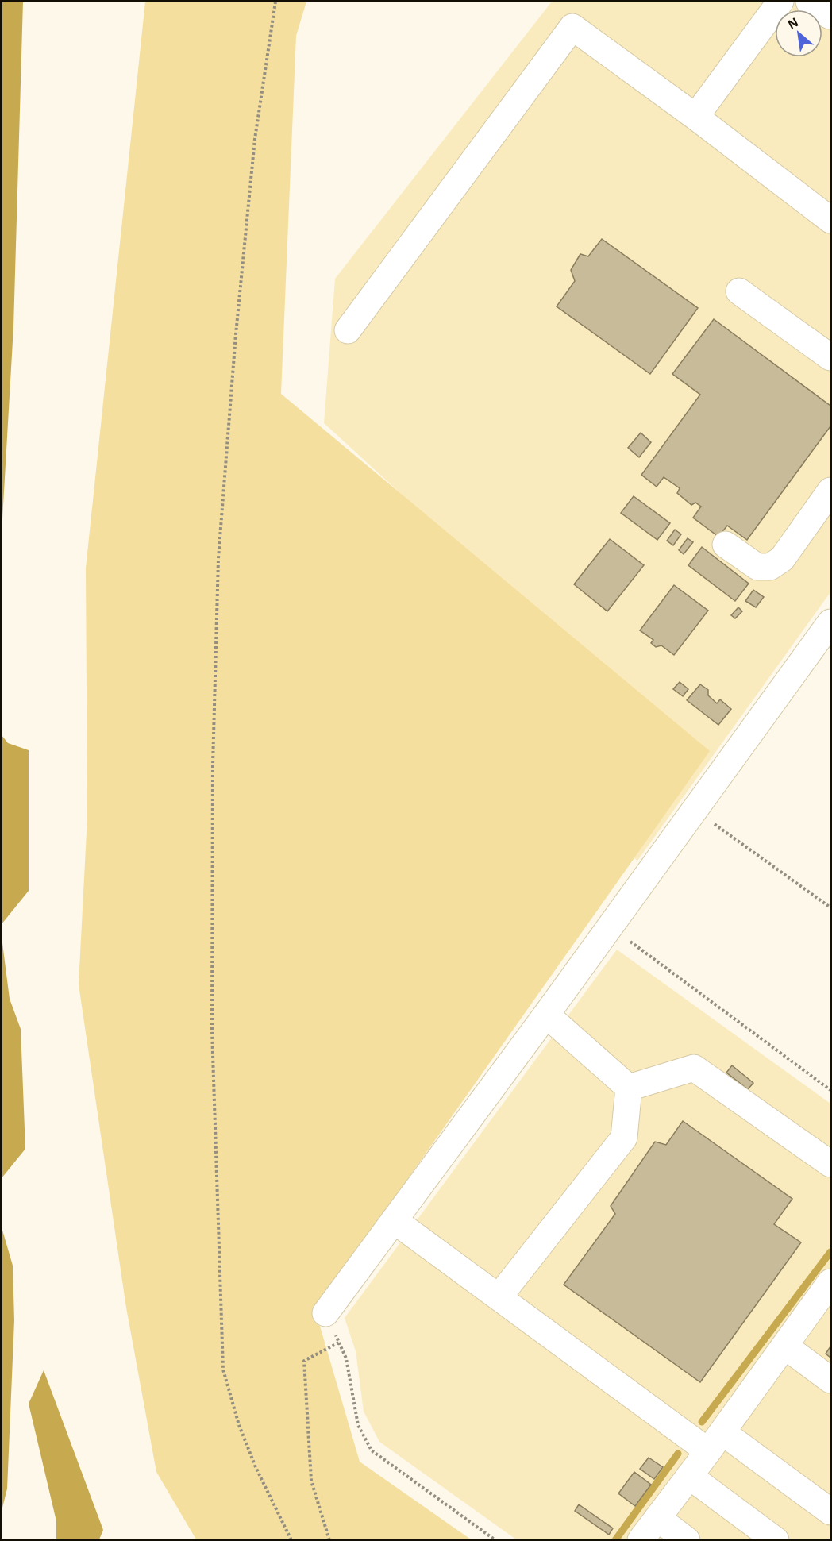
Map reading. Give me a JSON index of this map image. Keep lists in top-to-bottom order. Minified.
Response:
{"north":"top left"}
